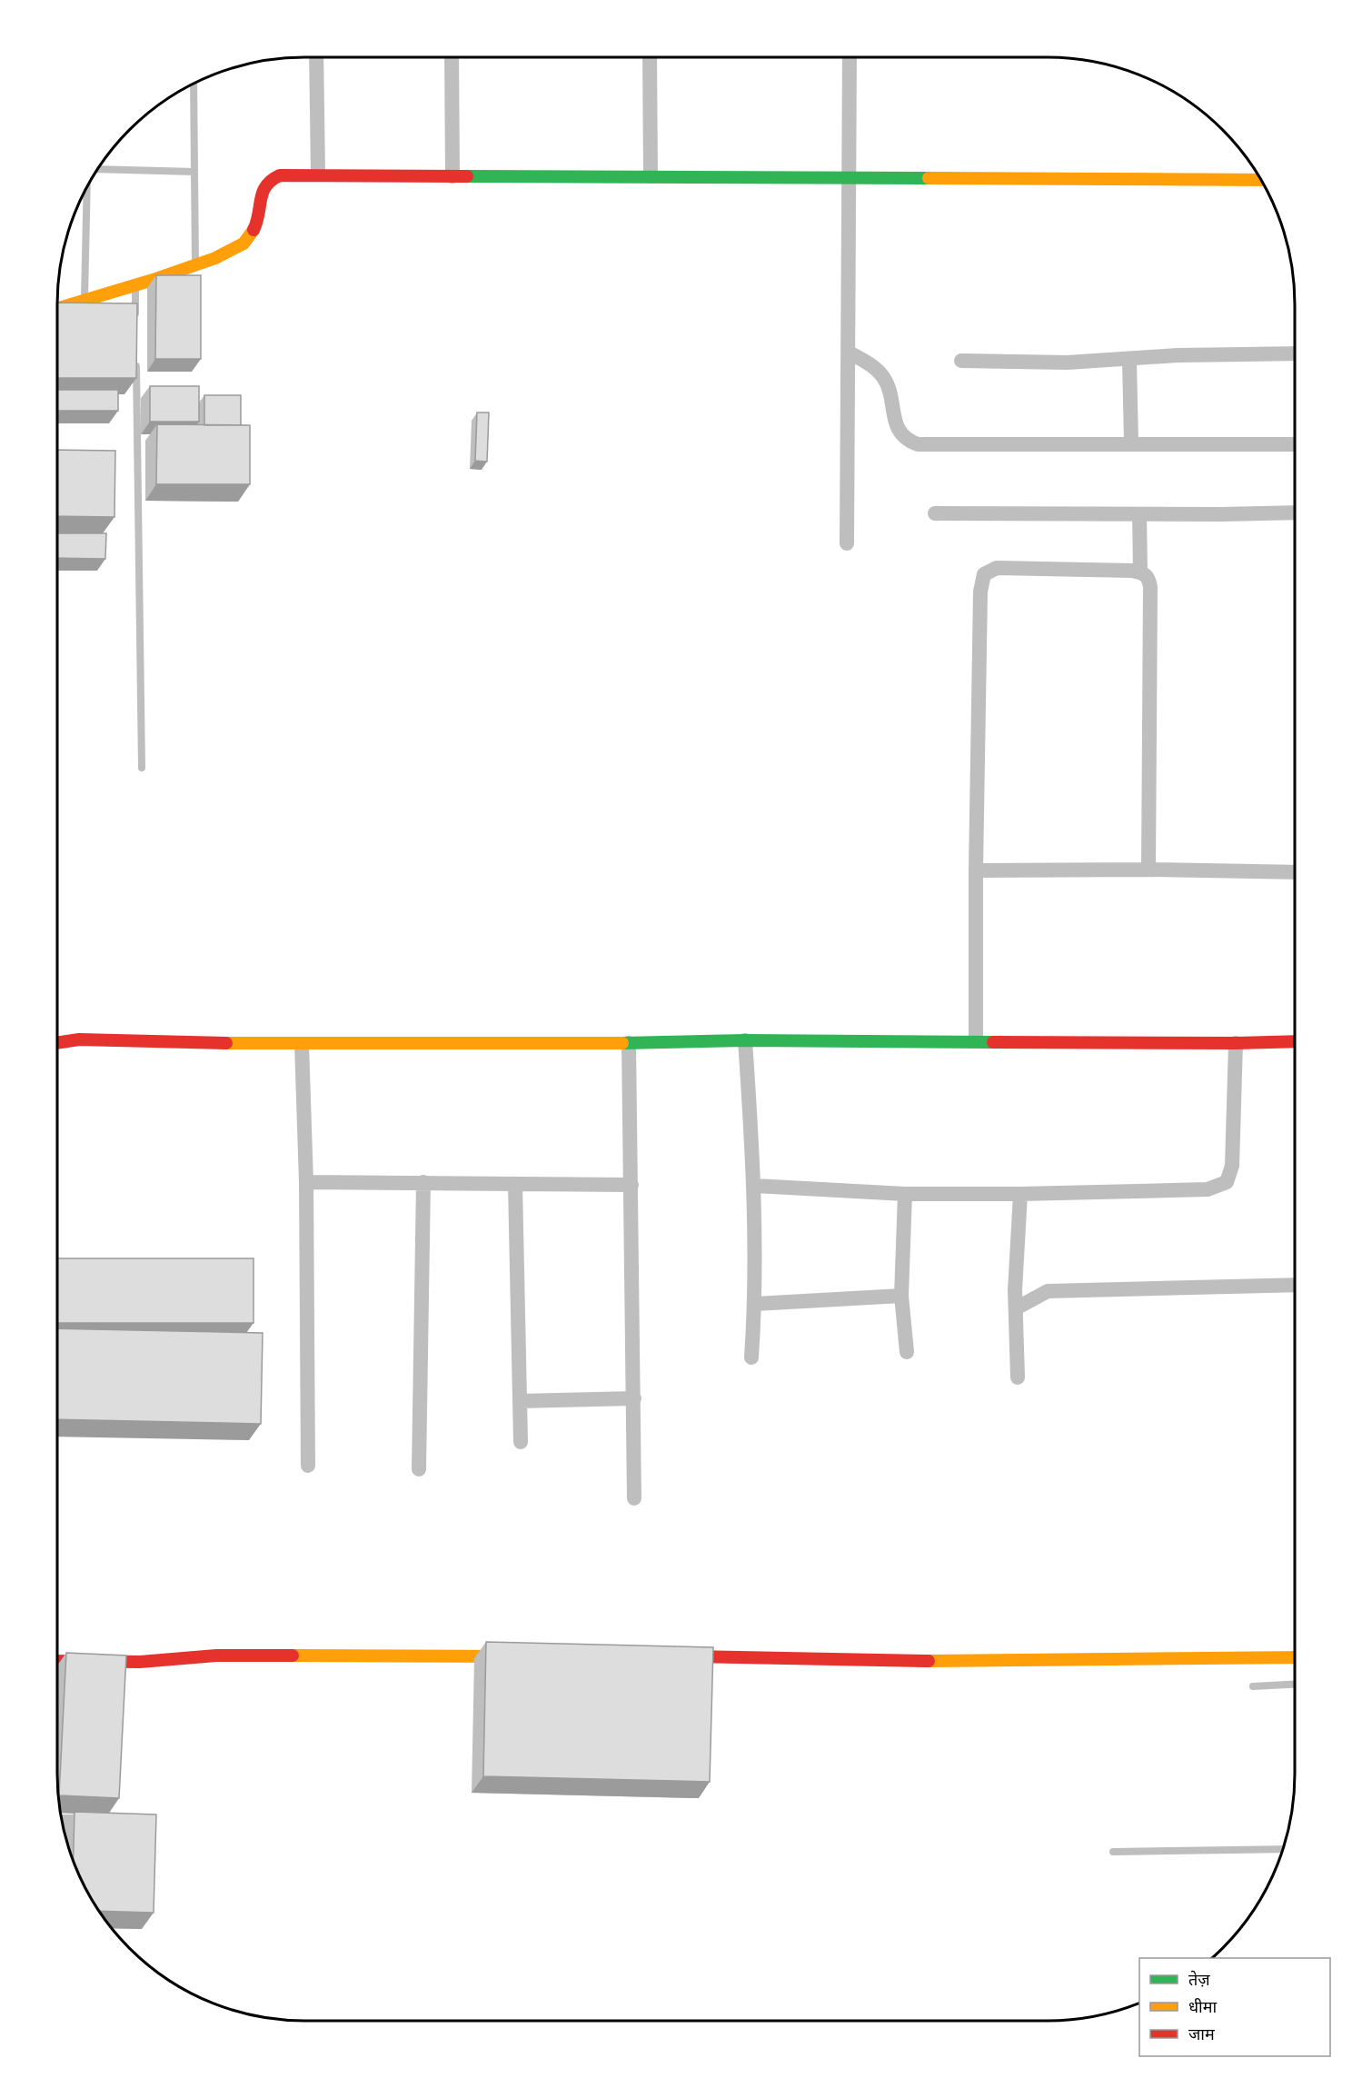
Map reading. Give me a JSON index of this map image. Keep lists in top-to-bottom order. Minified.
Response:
{"legend":["तेज़","धीमा","जाम"]}
